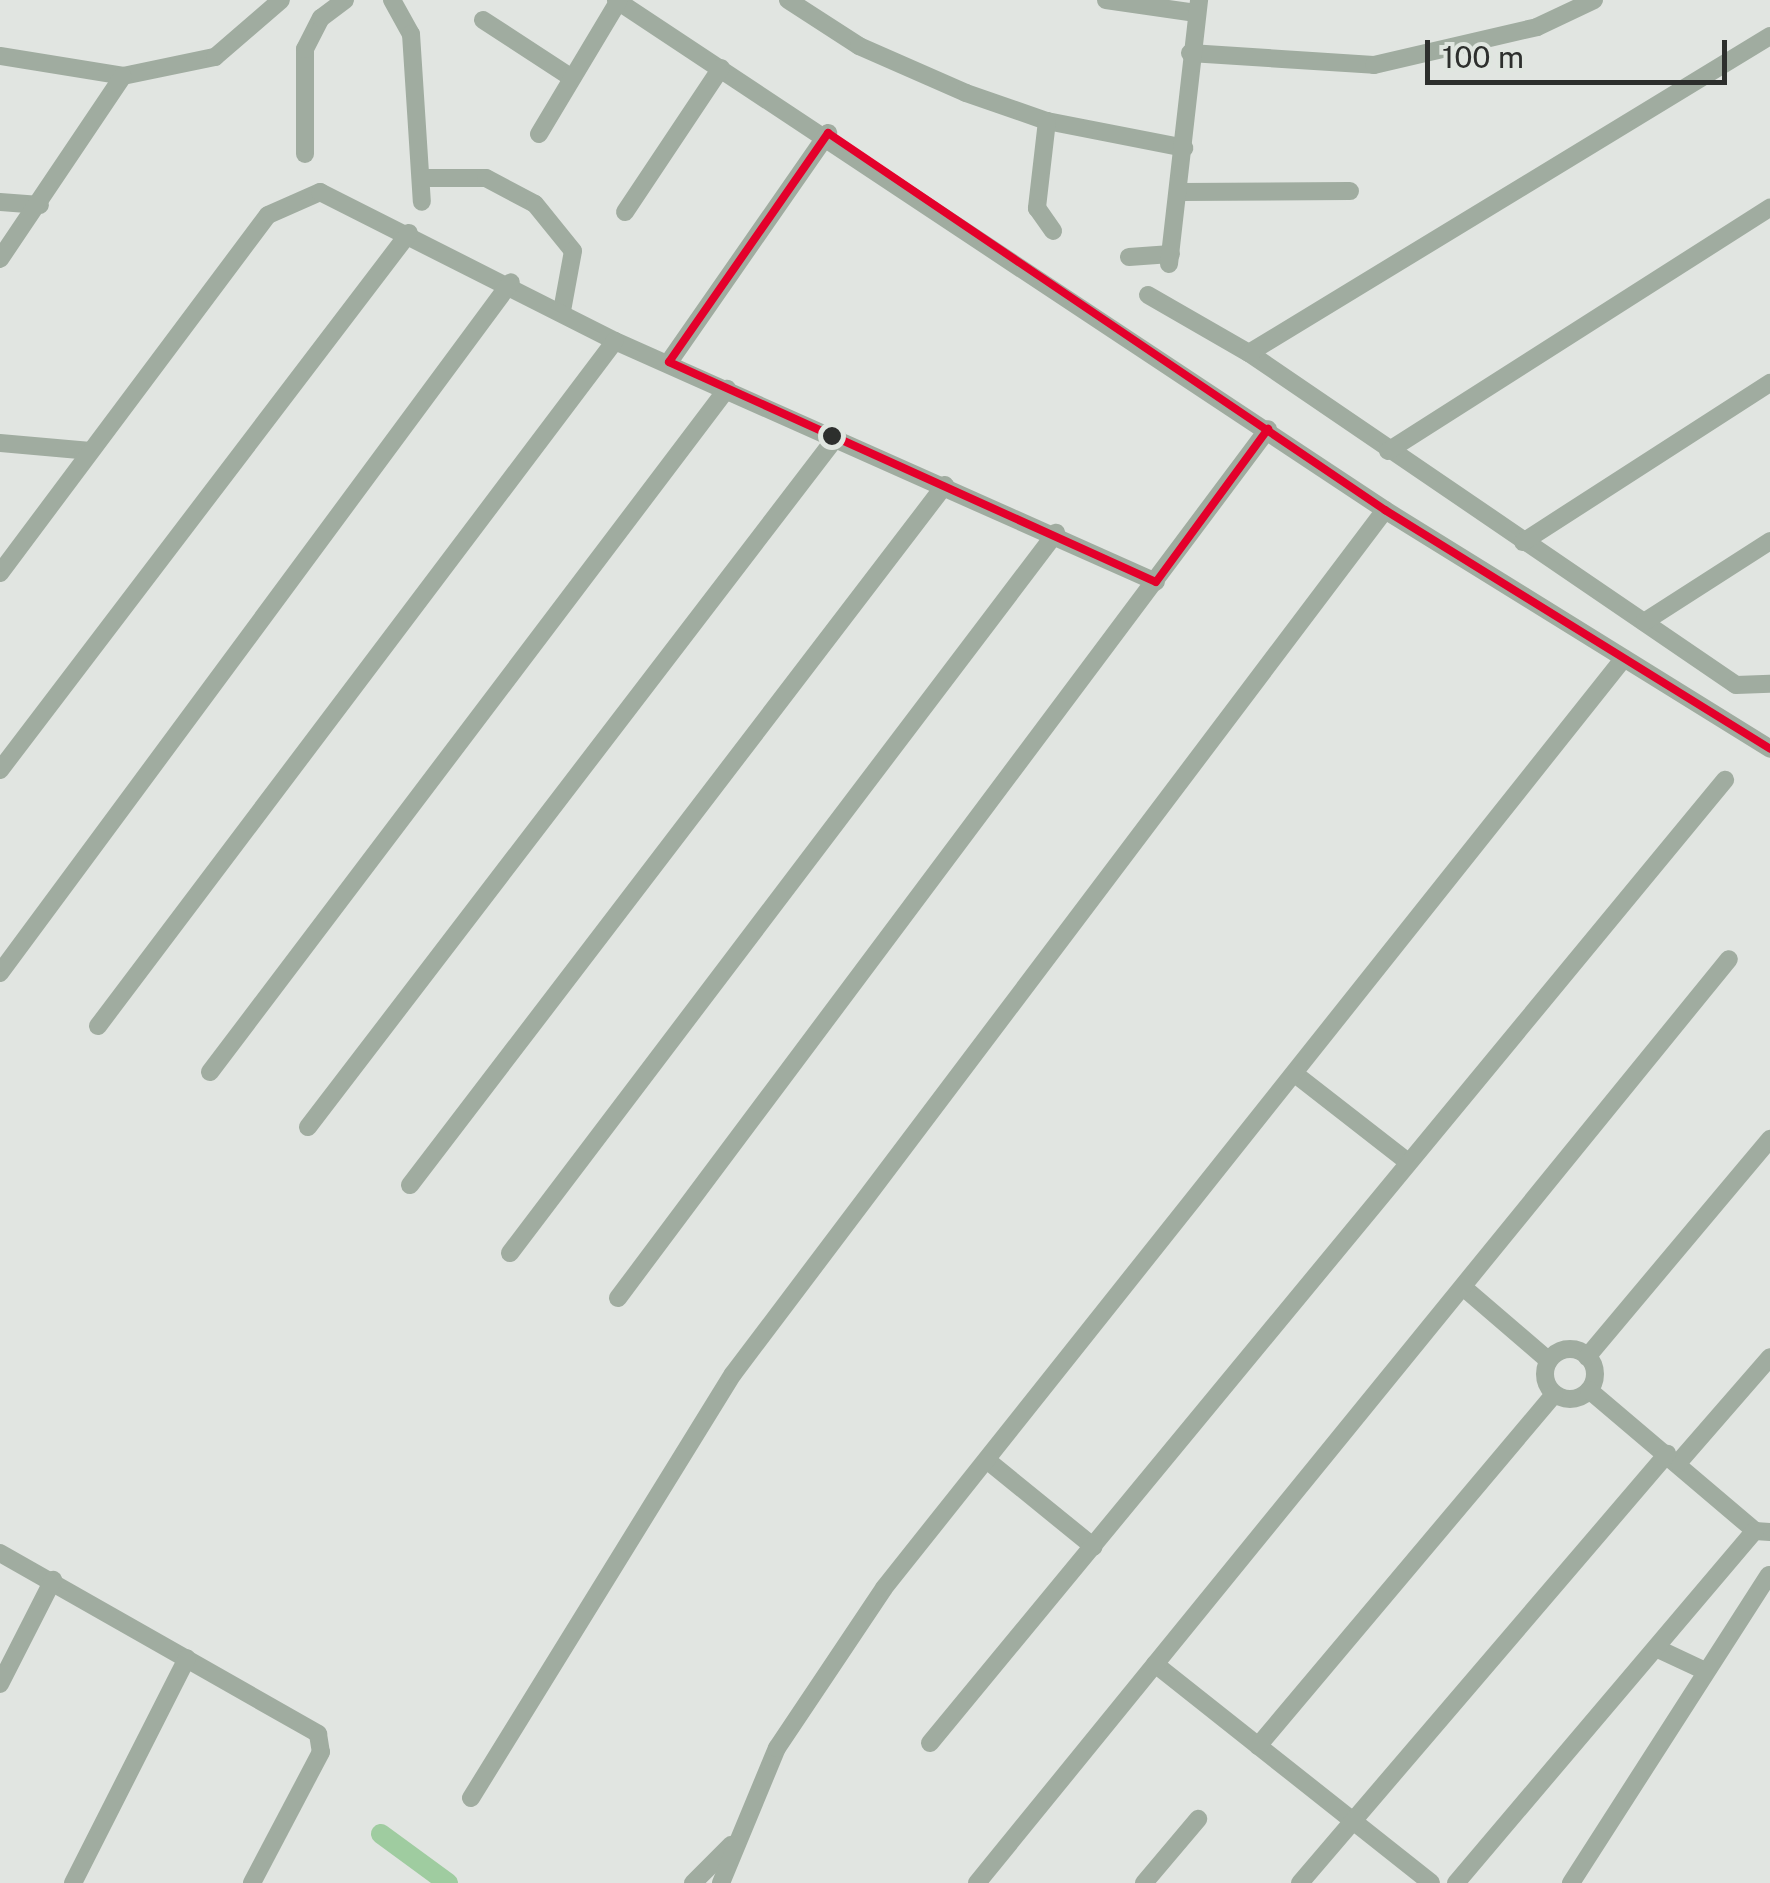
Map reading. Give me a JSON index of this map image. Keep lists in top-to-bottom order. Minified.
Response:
{"scale_bar":"100 m"}
